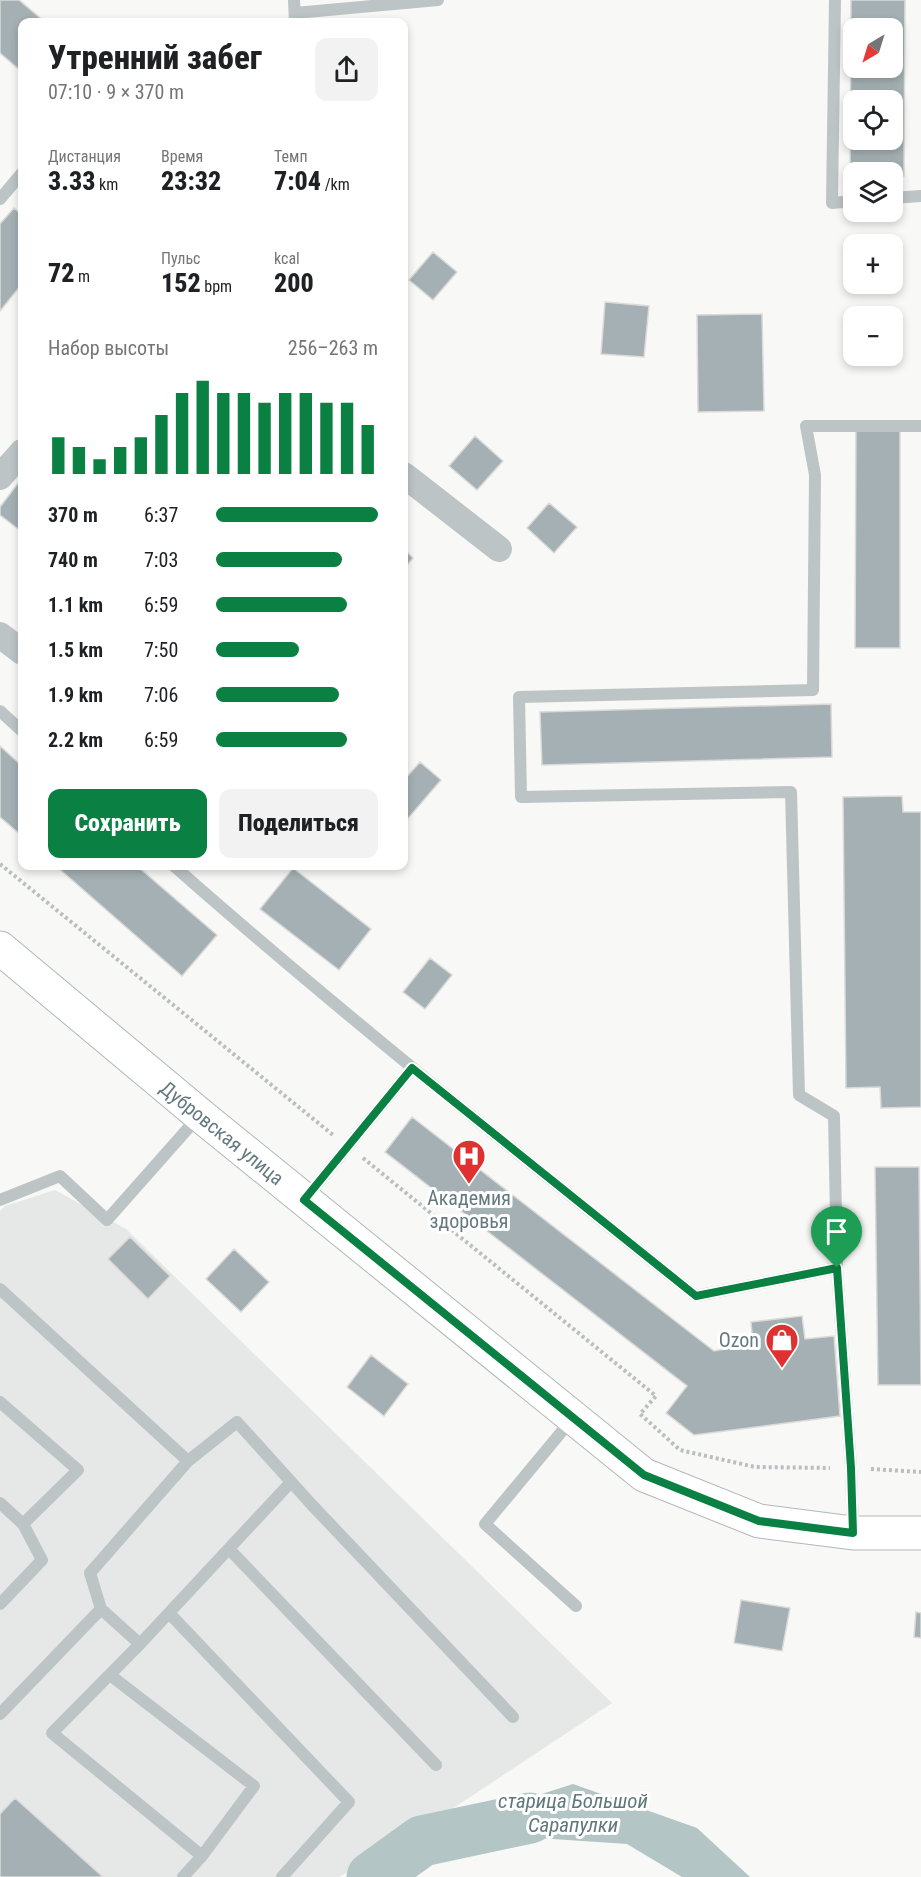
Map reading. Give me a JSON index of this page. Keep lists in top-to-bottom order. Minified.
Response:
{"streets":{"street":["Дубровская улица"]},"water":["старица Большой Сарапулки"],"places":{"hospital":["Академия здоровья"],"shop":["Ozon"]},"north":"bottom left","page":{"map_buttons":["+","−"],"heading":["Утренний забег","07:10 · 9 × 370 m"],"stats":[["Дистанция","3.33 km"],["Время","23:32"],["Темп","7:04 /km"],["72 m"],["Пульс","152 bpm"],["kcal","200"]],"chart":["Набор высоты","256–263 m"],"list":[{"name":"370 m","note":"6:37"},{"name":"740 m","note":"7:03"},{"name":"1.1 km","note":"6:59"},{"name":"1.5 km","note":"7:50"},{"name":"1.9 km","note":"7:06"},{"name":"2.2 km","note":"6:59"}],"buttons":["Сохранить","Поделиться"]}}
